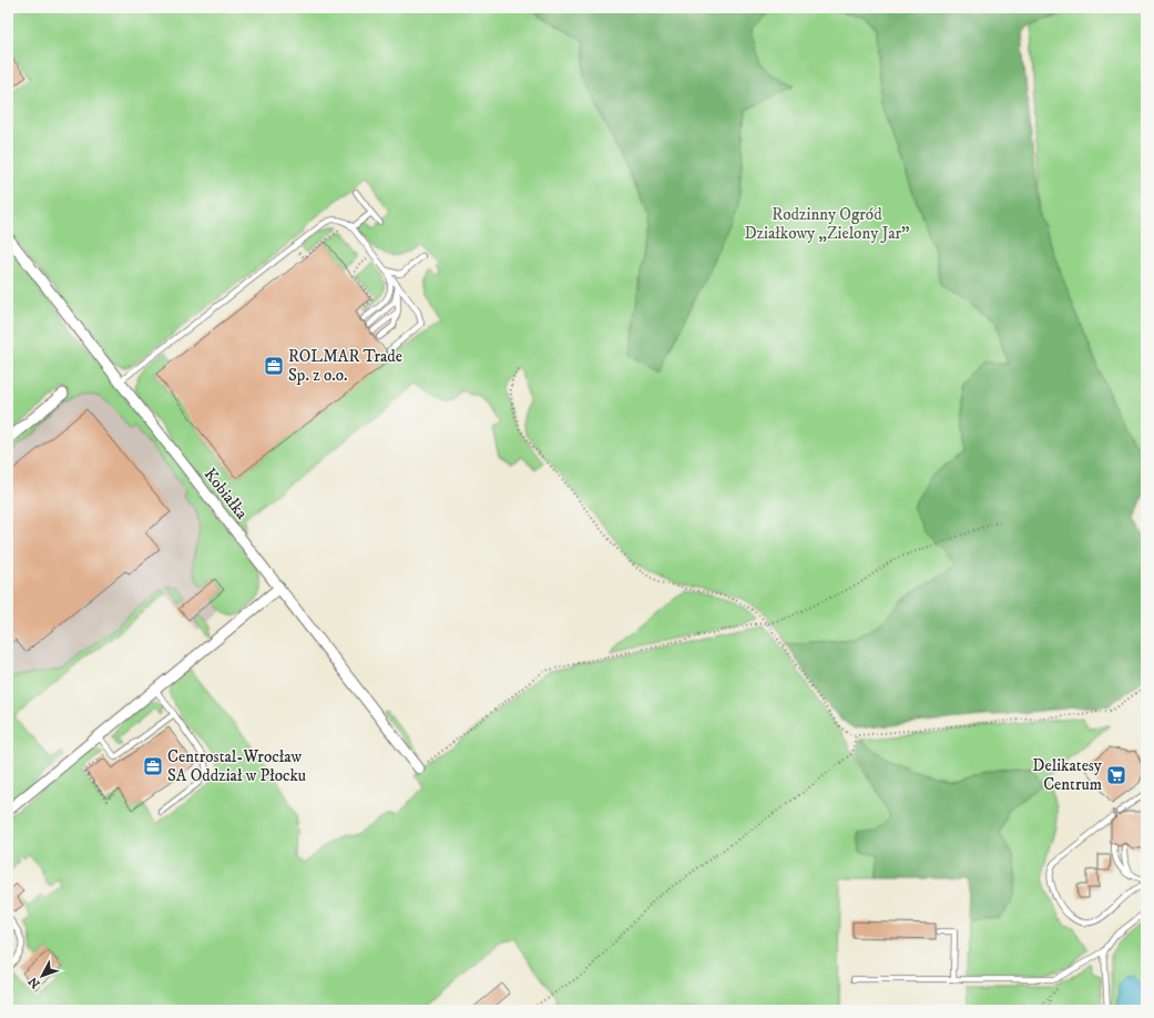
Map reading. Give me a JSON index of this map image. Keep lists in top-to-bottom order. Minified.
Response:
{"streets":{"street":["Kobiałka"]},"parks":["Rodzinny Ogród Działkowy „Zielony Jar”"],"places":{"office":["ROLMAR Trade Sp. z o.o.","Centrostal-Wrocław SA Oddział w Płocku"],"supermarket":["Delikatesy Centrum"]},"north":"bottom left"}
